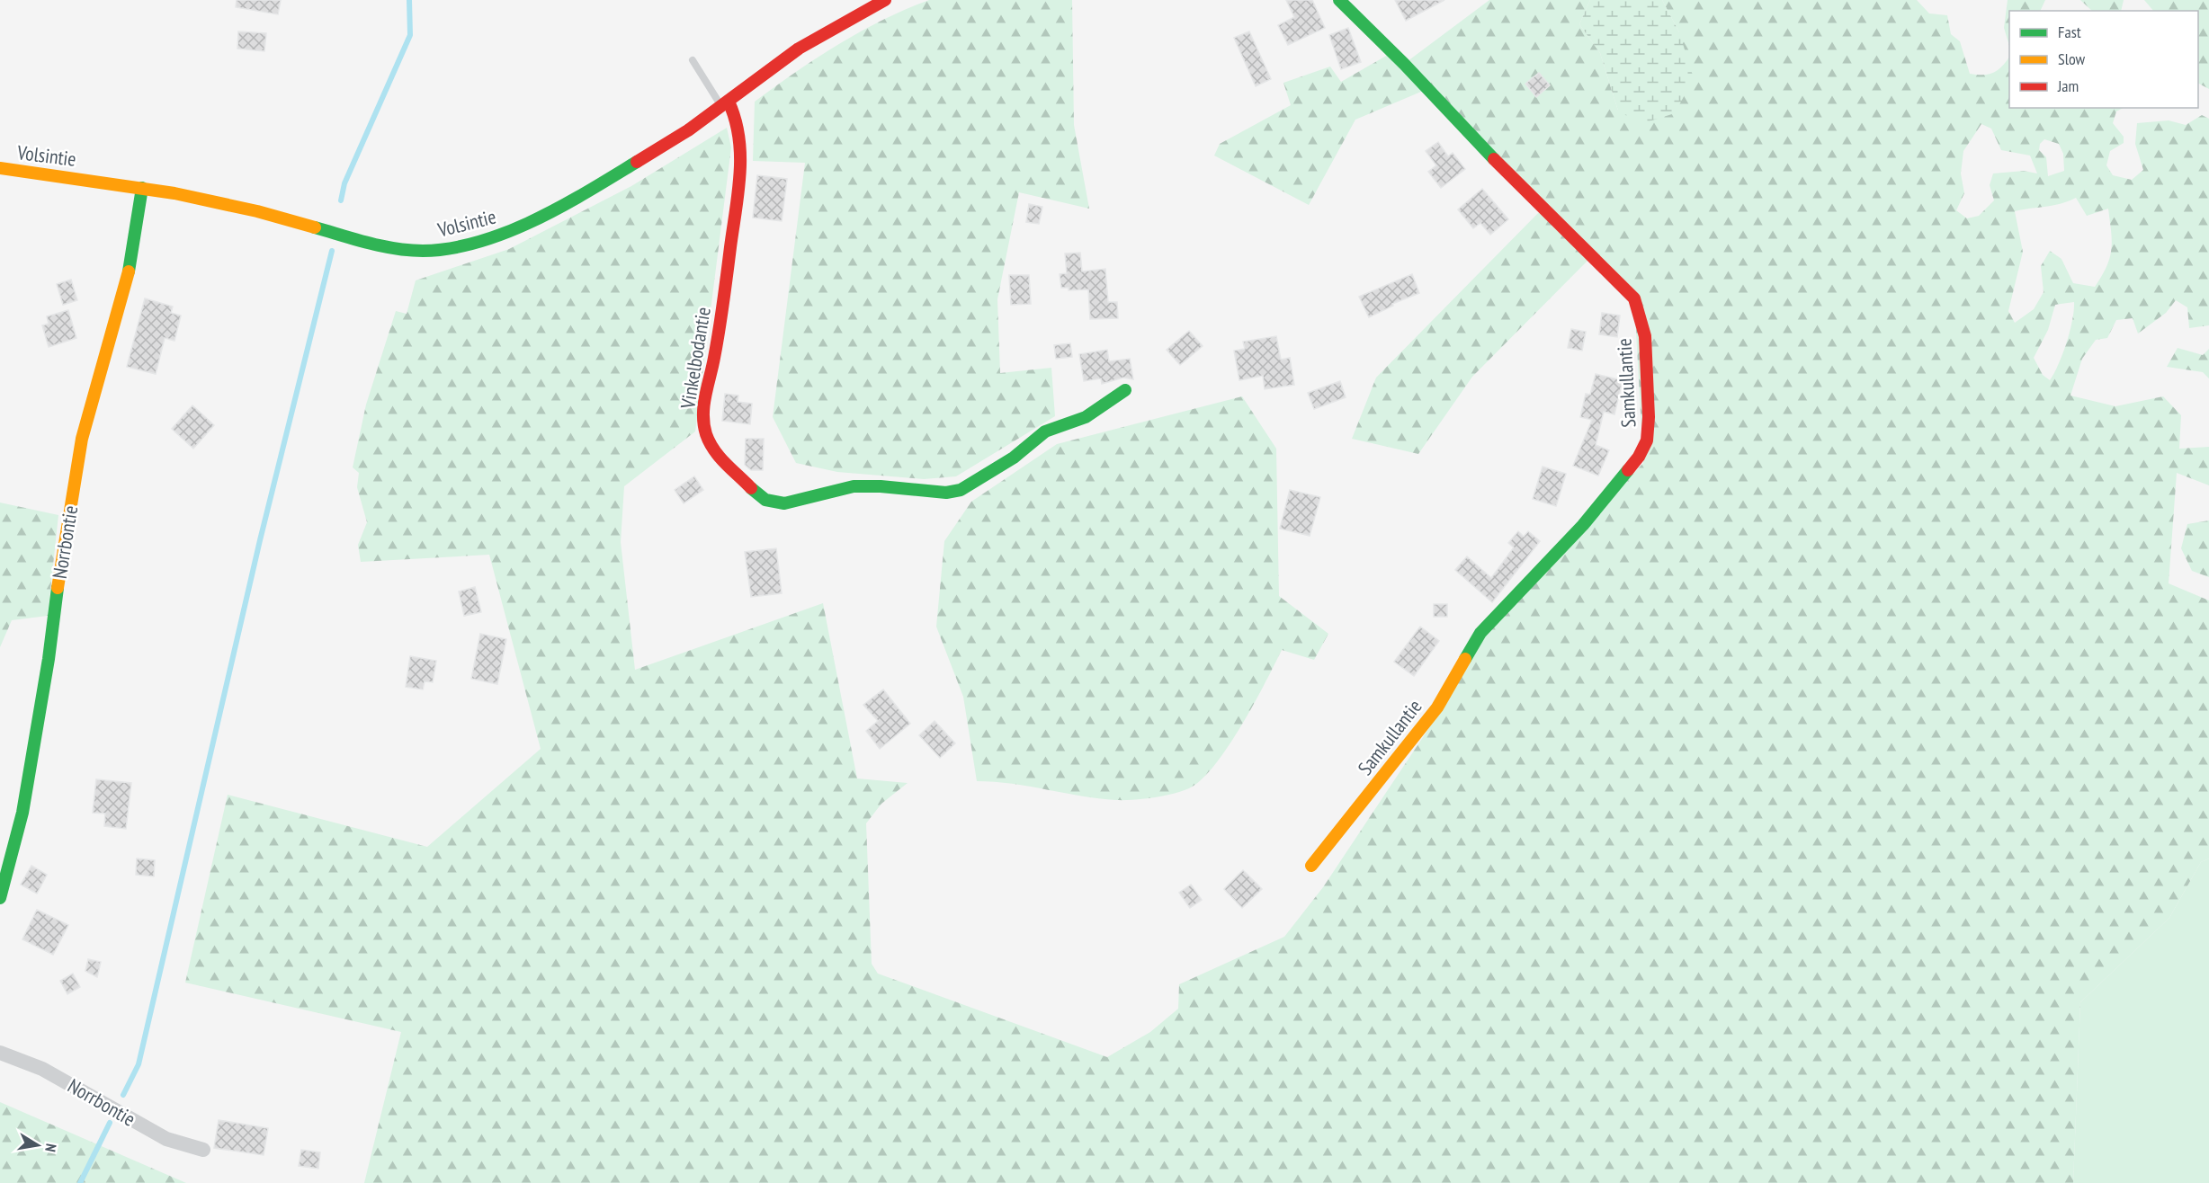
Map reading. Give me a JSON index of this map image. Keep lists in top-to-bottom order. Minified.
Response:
{"streets":{"street":["Volsintie","Vinkelbodantie","Samkullantie","Norrbontie"]},"crossings":[["Volsintie","Vinkelbodantie"],["Volsintie","Norrbontie"]],"legend":["Fast","Slow","Jam"],"north":"right"}
